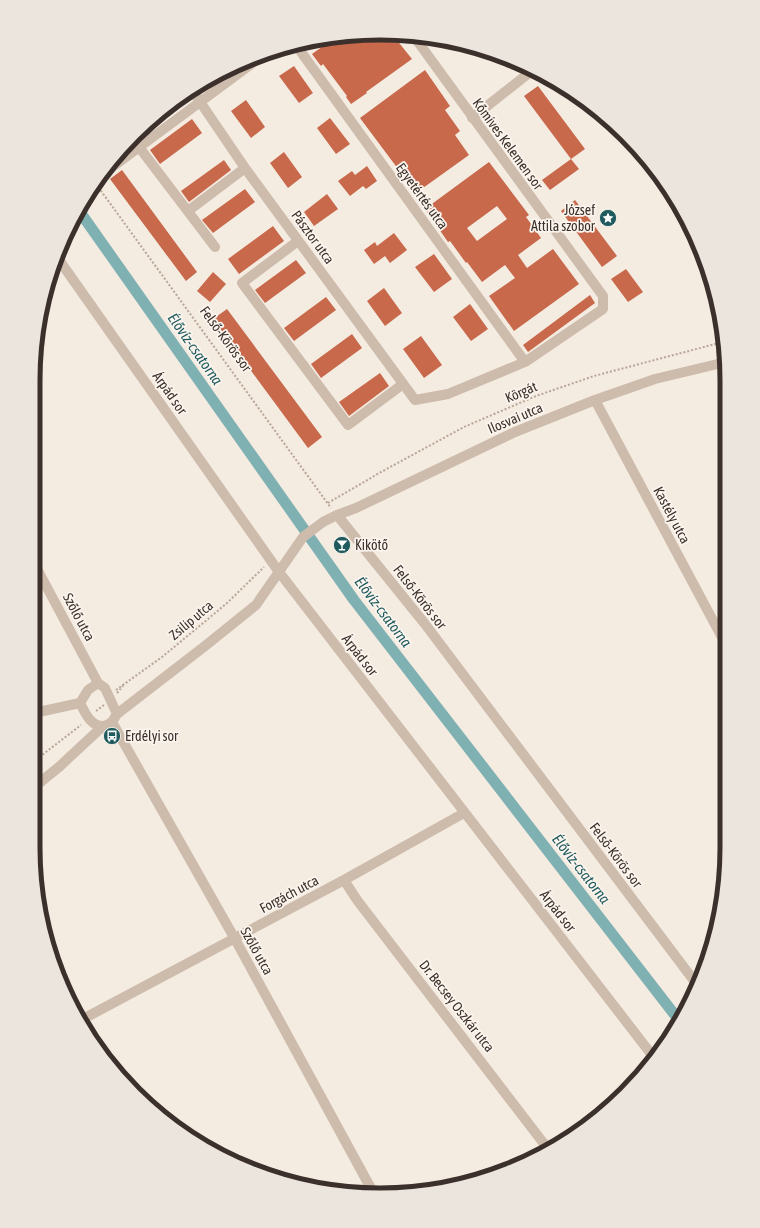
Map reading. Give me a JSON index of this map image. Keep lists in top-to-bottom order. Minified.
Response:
{"streets":{"street":["Kőmíves Kelemen sor","Egyetértés utca","Pásztor utca","Felső-Körös sor","Árpád sor","Ilosvai utca","Kastély utca","Szőlő utca","Forgách utca","Dr. Becsey Oszkár utca"],"path":["Körgát","Zsilip utca"]},"crossings":[["Kőmíves Kelemen sor","Egyetértés utca"],["Kőmíves Kelemen sor","Pásztor utca"],["Egyetértés utca","Pásztor utca"],["Felső-Körös sor","Körgát"],["Felső-Körös sor","Ilosvai utca"],["Árpád sor","Ilosvai utca"],["Árpád sor","Forgách utca"],["Ilosvai utca","Kastély utca"],["Szőlő utca","Forgách utca"],["Forgách utca","Dr. Becsey Oszkár utca"]],"water":["Élővíz-csatorna"],"places":{"place":["József Attila szobor"],"bar":["Kikötő"],"bus stop":["Erdélyi sor"]}}
